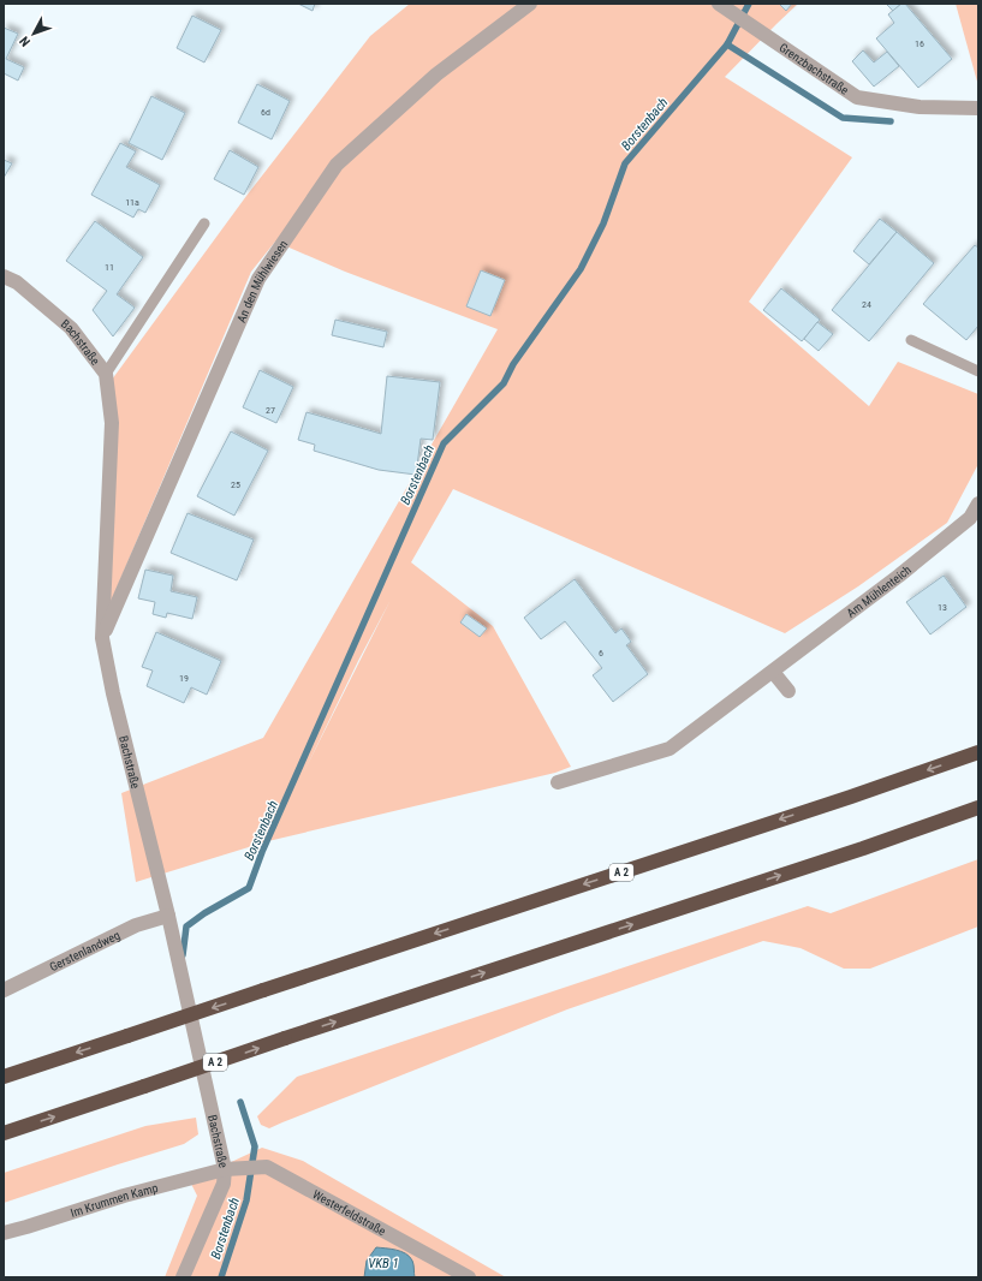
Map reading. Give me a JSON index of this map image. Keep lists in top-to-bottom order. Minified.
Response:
{"streets":{"highway":["A 2"],"street":["Grenzbachstraße","An den Mühlwiesen","Bachstraße","Am Mühlenteich","Gerstenlandweg","Im Krummen Kamp","Westerfeldstraße"]},"crossings":[["An den Mühlwiesen","Bachstraße"],["Bachstraße","Gerstenlandweg"],["Bachstraße","Im Krummen Kamp"],["Bachstraße","Westerfeldstraße"],["Im Krummen Kamp","Westerfeldstraße"]],"water":["Borstenbach","VKB 1"],"house_numbers":["16","6d","11a","11","24","27","25","13","6","19"],"north":"bottom left"}
